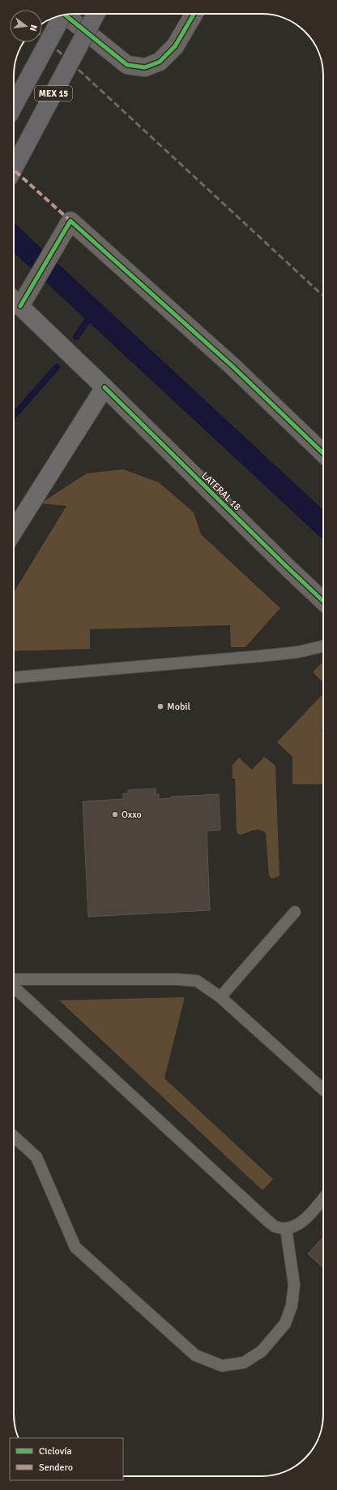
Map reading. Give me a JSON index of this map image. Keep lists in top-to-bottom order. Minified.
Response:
{"streets":{"highway":["MEX 15"],"main road":["LATERAL 18"]},"places":["Mobil","Oxxo"],"legend":["Ciclovía","Sendero"],"north":"right"}
